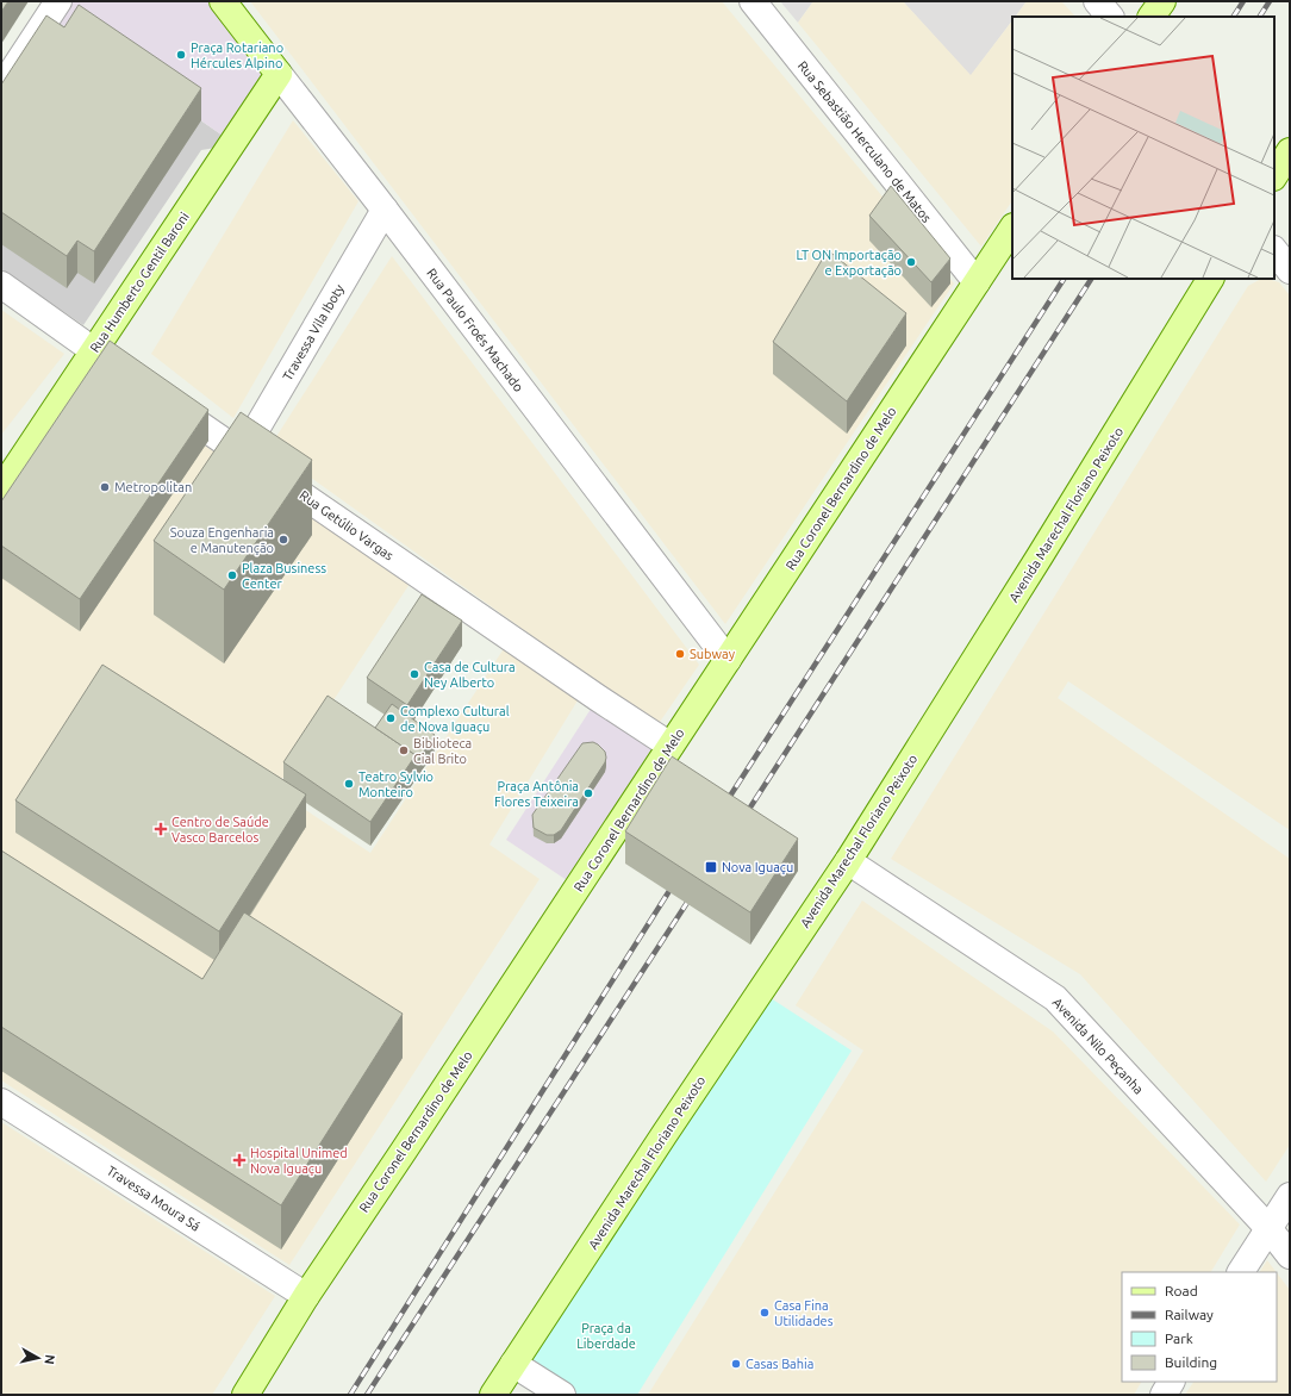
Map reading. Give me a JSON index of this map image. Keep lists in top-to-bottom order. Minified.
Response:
{"streets":{"main road":["Rua Humberto Gentil Baroni","Rua Paulo Froés Machado","Rua Coronel Bernardino de Melo","Avenida Marechal Floriano Peixoto"],"street":["Rua Sebastião Herculano de Matos","Travessa Vila Iboty","Rua Getúlio Vargas","Avenida Nilo Peçanha","Travessa Moura Sá"]},"crossings":[["Rua Sebastião Herculano de Matos","Rua Coronel Bernardino de Melo"],["Rua Humberto Gentil Baroni","Rua Paulo Froés Machado"],["Rua Paulo Froés Machado","Travessa Vila Iboty"],["Rua Paulo Froés Machado","Rua Coronel Bernardino de Melo"],["Travessa Vila Iboty","Rua Getúlio Vargas"],["Rua Coronel Bernardino de Melo","Rua Getúlio Vargas"],["Rua Coronel Bernardino de Melo","Travessa Moura Sá"],["Avenida Marechal Floriano Peixoto","Avenida Nilo Peçanha"]],"parks":["Praça da Liberdade"],"places":{"other":["Praça Rotariano Hércules Alpino","LT ON Importação e Exportação","Metropolitan","Souza Engenharia e Manutenção","Plaza Business Center","Subway","Casa de Cultura Ney Alberto","Complexo Cultural de Nova Iguaçu","Biblioteca Cial Brito","Teatro Sylvio Monteiro","Praça Antônia Flores Teixeira","Casa Fina Utilidades","Casas Bahia"],"health":["Centro de Saúde Vasco Barcelos","Hospital Unimed Nova Iguaçu"],"transit":["Nova Iguaçu"]},"legend":["Road","Railway","Park","Building"],"north":"right"}
